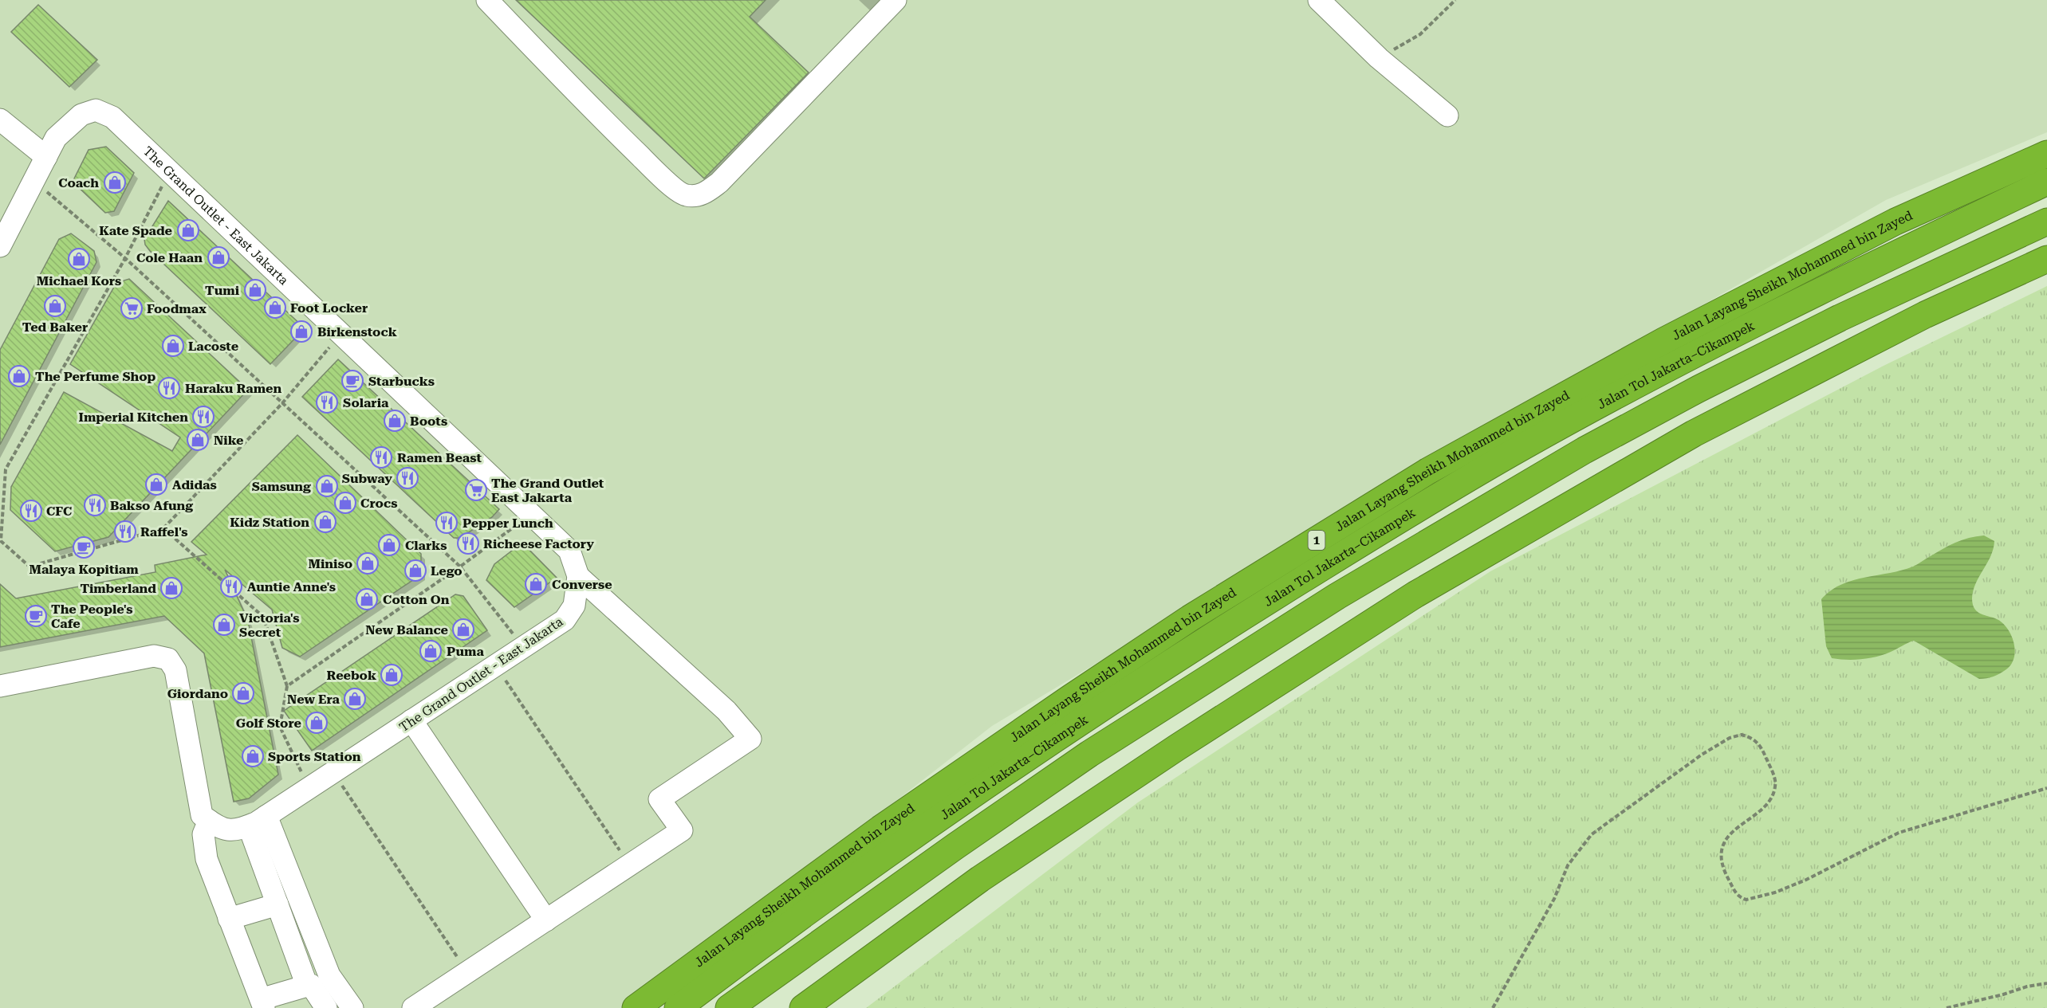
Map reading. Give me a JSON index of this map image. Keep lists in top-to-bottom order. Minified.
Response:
{"streets":{"highway":["Jalan Layang Sheikh Mohammed bin Zayed","Jalan Tol Jakarta–Cikampek","1"],"lane":["The Grand Outlet - East Jakarta"]},"places":{"shop":["Coach","Kate Spade","Cole Haan","Michael Kors","Tumi","Ted Baker","Foot Locker","Birkenstock","Lacoste","The Perfume Shop","Boots","Nike","Adidas","Samsung","Crocs","Kidz Station","Clarks","Miniso","Lego","Converse","Timberland","Cotton On","Victoria's Secret","New Balance","Puma","Reebok","Giordano","New Era","Golf Store","Sports Station"],"supermarket":["Foodmax","The Grand Outlet East Jakarta"],"cafe":["Starbucks","Malaya Kopitiam","The People's Cafe"],"restaurant":["Haraku Ramen","Solaria","Imperial Kitchen","Ramen Beast","Subway","Bakso Afung","CFC","Pepper Lunch","Raffel's","Richeese Factory","Auntie Anne's"]}}
